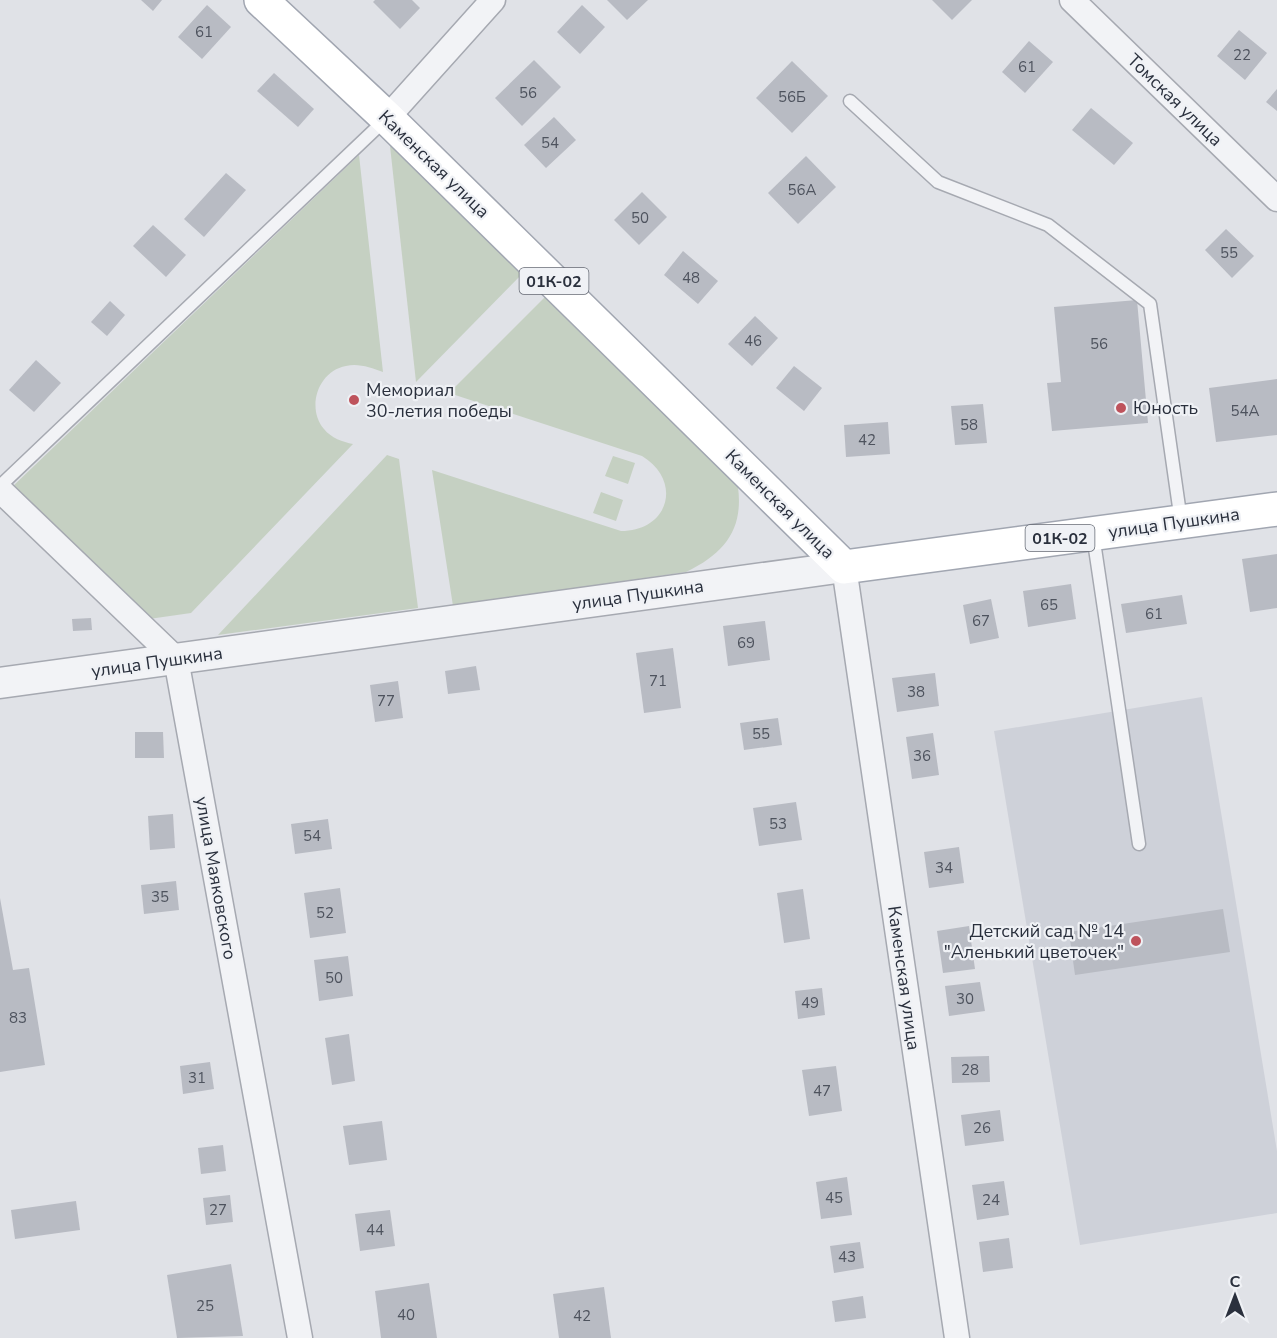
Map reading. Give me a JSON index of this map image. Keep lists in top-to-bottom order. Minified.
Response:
{"streets":{"main road":["Каменская улица","01К-02","улица Пушкина"],"street":["Томская улица","улица Маяковского"]},"crossings":[["Каменская улица","улица Пушкина"],["улица Пушкина","улица Маяковского"]],"places":["Мемориал 30-летия победы","Юность","Детский сад № 14 \"Аленький цветочек\""],"house_numbers":["61","22","61","56","56Б","54","56А","50","55","48","46","56","54А","58","42","65","61","67","69","71","38","77","55","36","53","54","34","35","52","50","30","49","83","28","31","47","26","45","24","27","44","43","25","40","42"],"north":"top"}
